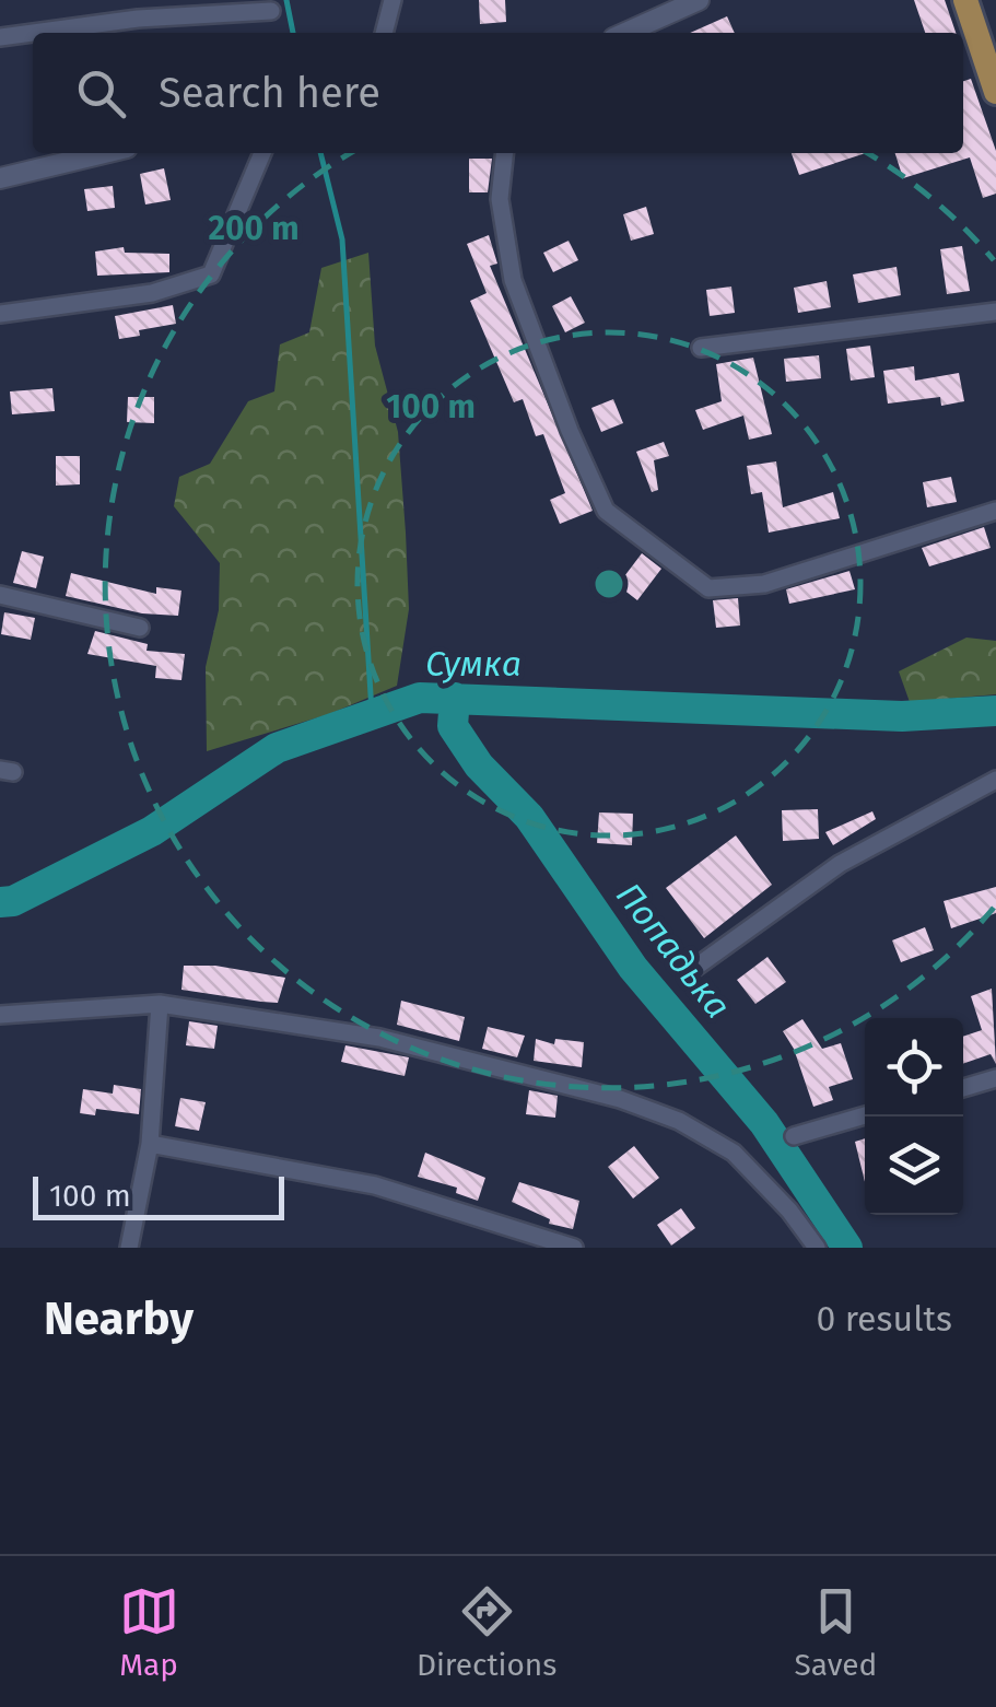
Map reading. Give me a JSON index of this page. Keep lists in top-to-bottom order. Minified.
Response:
{"water":["Сумка","Попадька"],"scale_bar":"100 m","page":{"search":"Search here","scale":"100 m","heading":["Nearby","0 results"],"nav":["Map","Directions","Saved"]},"rings":["200 m","100 m"]}
